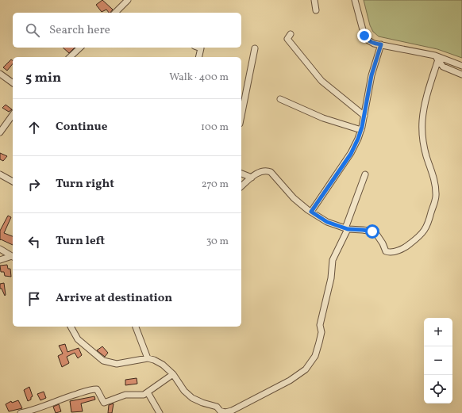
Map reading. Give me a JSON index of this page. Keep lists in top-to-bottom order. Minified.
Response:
{"page":{"search":"Search here","heading":["5 min","Walk · 400 m"],"list":[["Continue","100 m"],["Turn right","270 m"],["Turn left","30 m"],"Arrive at destination"],"map_buttons":["+","−"]}}
